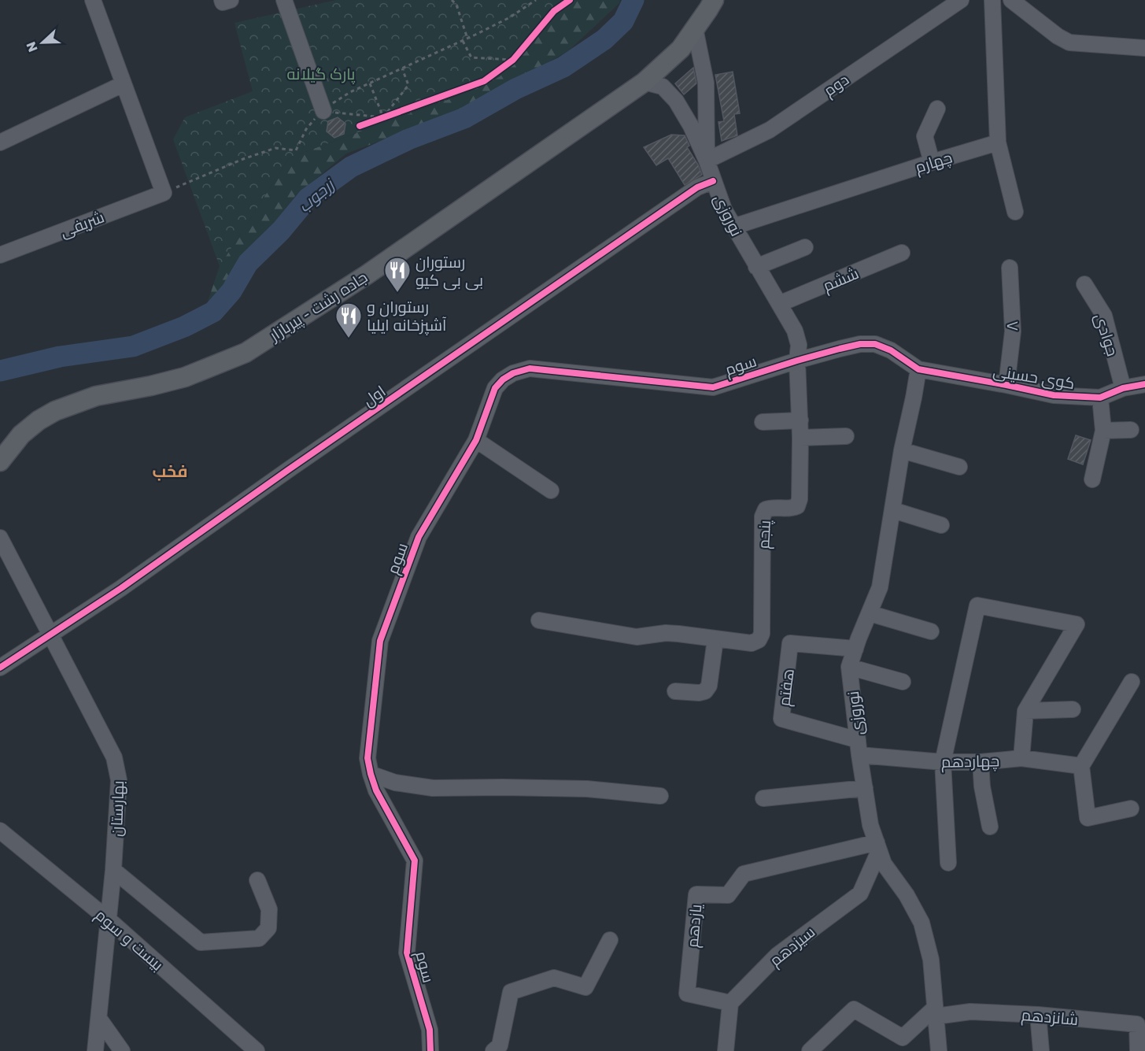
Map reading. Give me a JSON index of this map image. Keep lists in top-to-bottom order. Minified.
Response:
{"streets":{"main road":["جاده رشت - پیربازار"],"street":["دوم","چهارم","نوروزی","شریفی","ششم","۸","جوادی","سوم","کوی حسینی","اول","پنجم","هفتم","چهاردهم","بهارستان","یازدهم","بیست و سوم","سیزدهم","شانزدهم"]},"crossings":[["دوم","نوروزی"],["چهارم","نوروزی"],["نوروزی","ششم"],["نوروزی","جاده رشت - پیربازار"],["نوروزی","سوم"],["نوروزی","کوی حسینی"],["نوروزی","اول"],["نوروزی","پنجم"],["نوروزی","هفتم"],["نوروزی","چهاردهم"],["نوروزی","یازدهم"],["نوروزی","سیزدهم"],["نوروزی","شانزدهم"],["۸","کوی حسینی"],["جوادی","کوی حسینی"],["سوم","کوی حسینی"],["سوم","پنجم"],["اول","بهارستان"],["هفتم","چهاردهم"],["بهارستان","بیست و سوم"],["یازدهم","سیزدهم"]],"districts":["فخب"],"water":["زرجوب"],"parks":["پارک گیلانه"],"places":{"restaurant":["رستوران بی بی کیو","رستوران و آشپزخانه ایلیا"]},"north":"left"}
